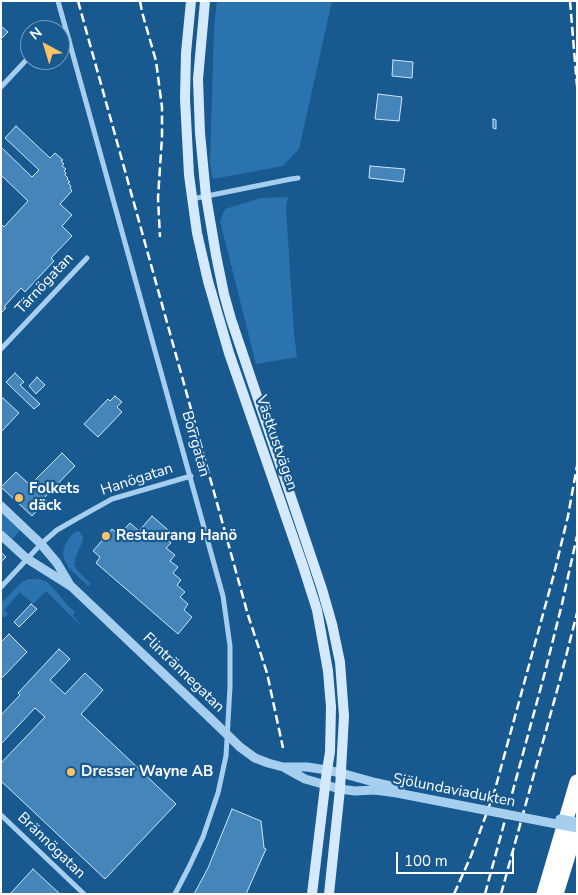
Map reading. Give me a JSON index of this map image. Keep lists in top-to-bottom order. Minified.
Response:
{"streets":{"main road":["Västkustvägen"],"street":["Tärnögatan","Borrgatan","Hanögatan","Flintrännegatan","Sjölundaviadukten","Brännögatan"]},"crossings":[["Västkustvägen","Flintrännegatan"],["Västkustvägen","Sjölundaviadukten"],["Borrgatan","Hanögatan"],["Hanögatan","Flintrännegatan"],["Flintrännegatan","Sjölundaviadukten"]],"places":["Folkets däck","Restaurang Hanö","Dresser Wayne AB"],"scale_bar":"100 m","north":"top left"}
